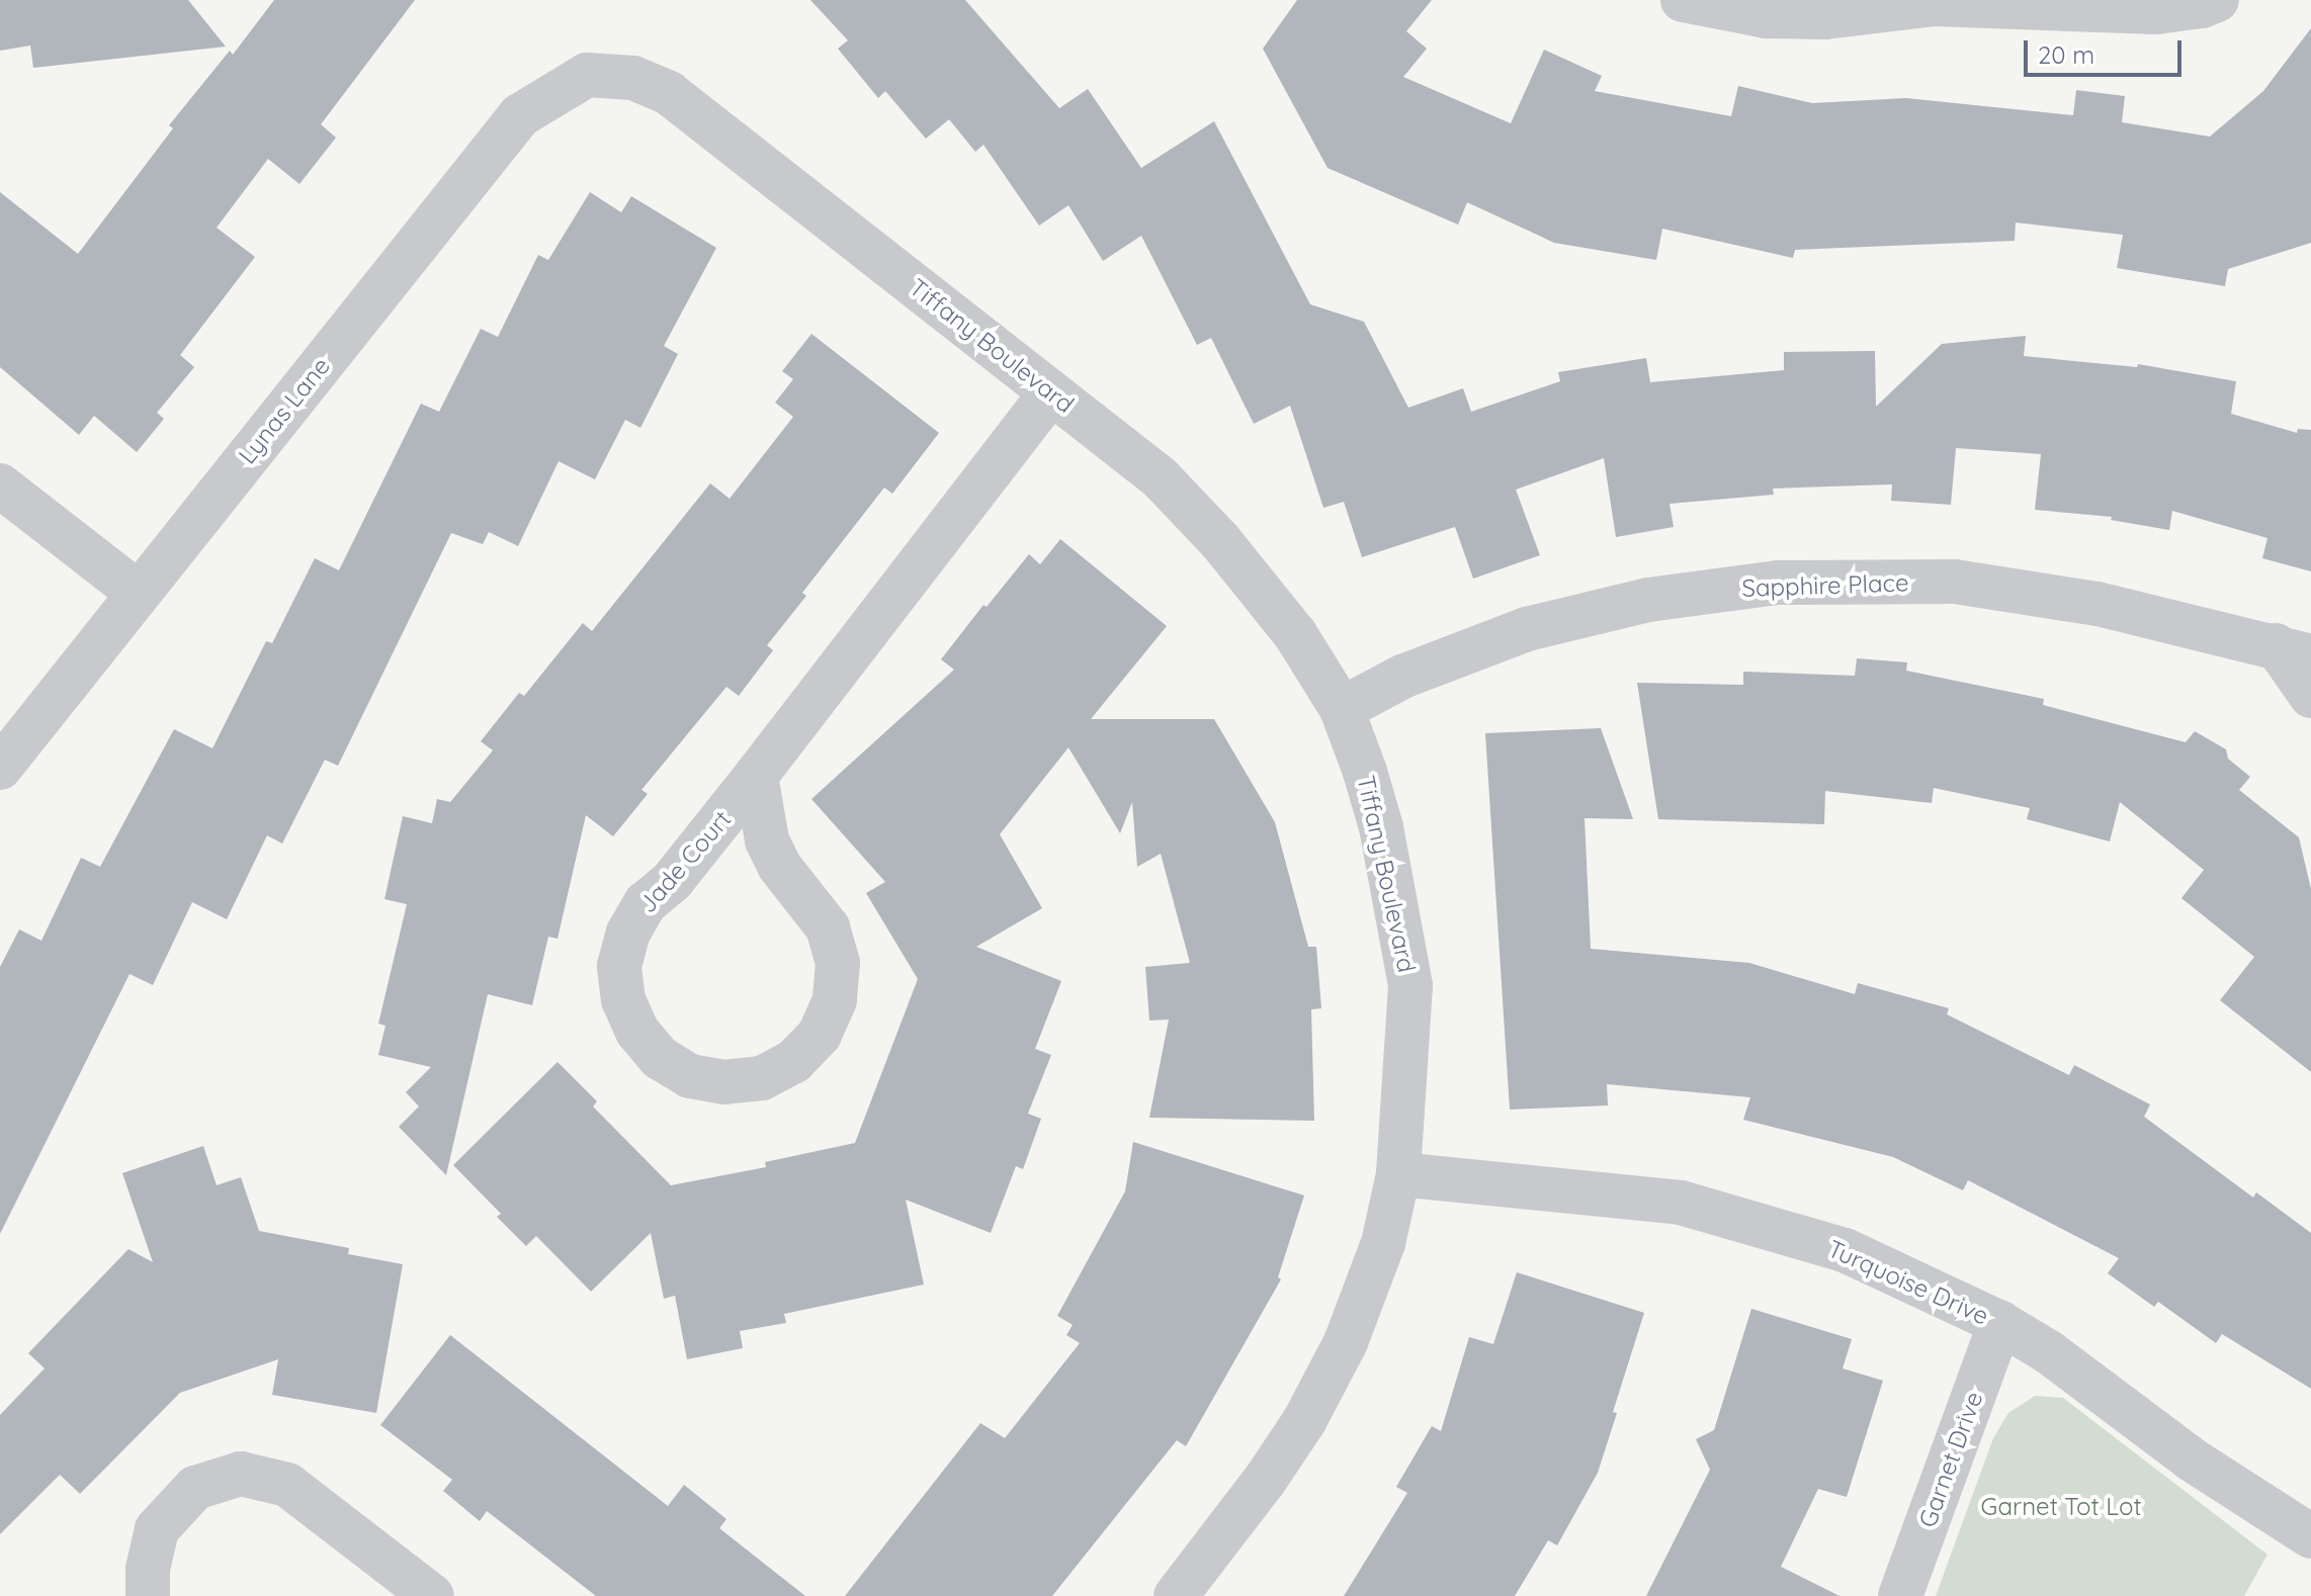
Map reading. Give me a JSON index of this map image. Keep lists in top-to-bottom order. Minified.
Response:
{"streets":{"street":["Tiffany Boulevard","Lynas Lane","Sapphire Place","Jade Court","Turquoise Drive","Garnet Drive"]},"crossings":[["Tiffany Boulevard","Lynas Lane"],["Tiffany Boulevard","Sapphire Place"],["Tiffany Boulevard","Jade Court"],["Tiffany Boulevard","Turquoise Drive"],["Turquoise Drive","Garnet Drive"]],"parks":["Garnet Tot Lot"],"scale_bar":"20 m"}
